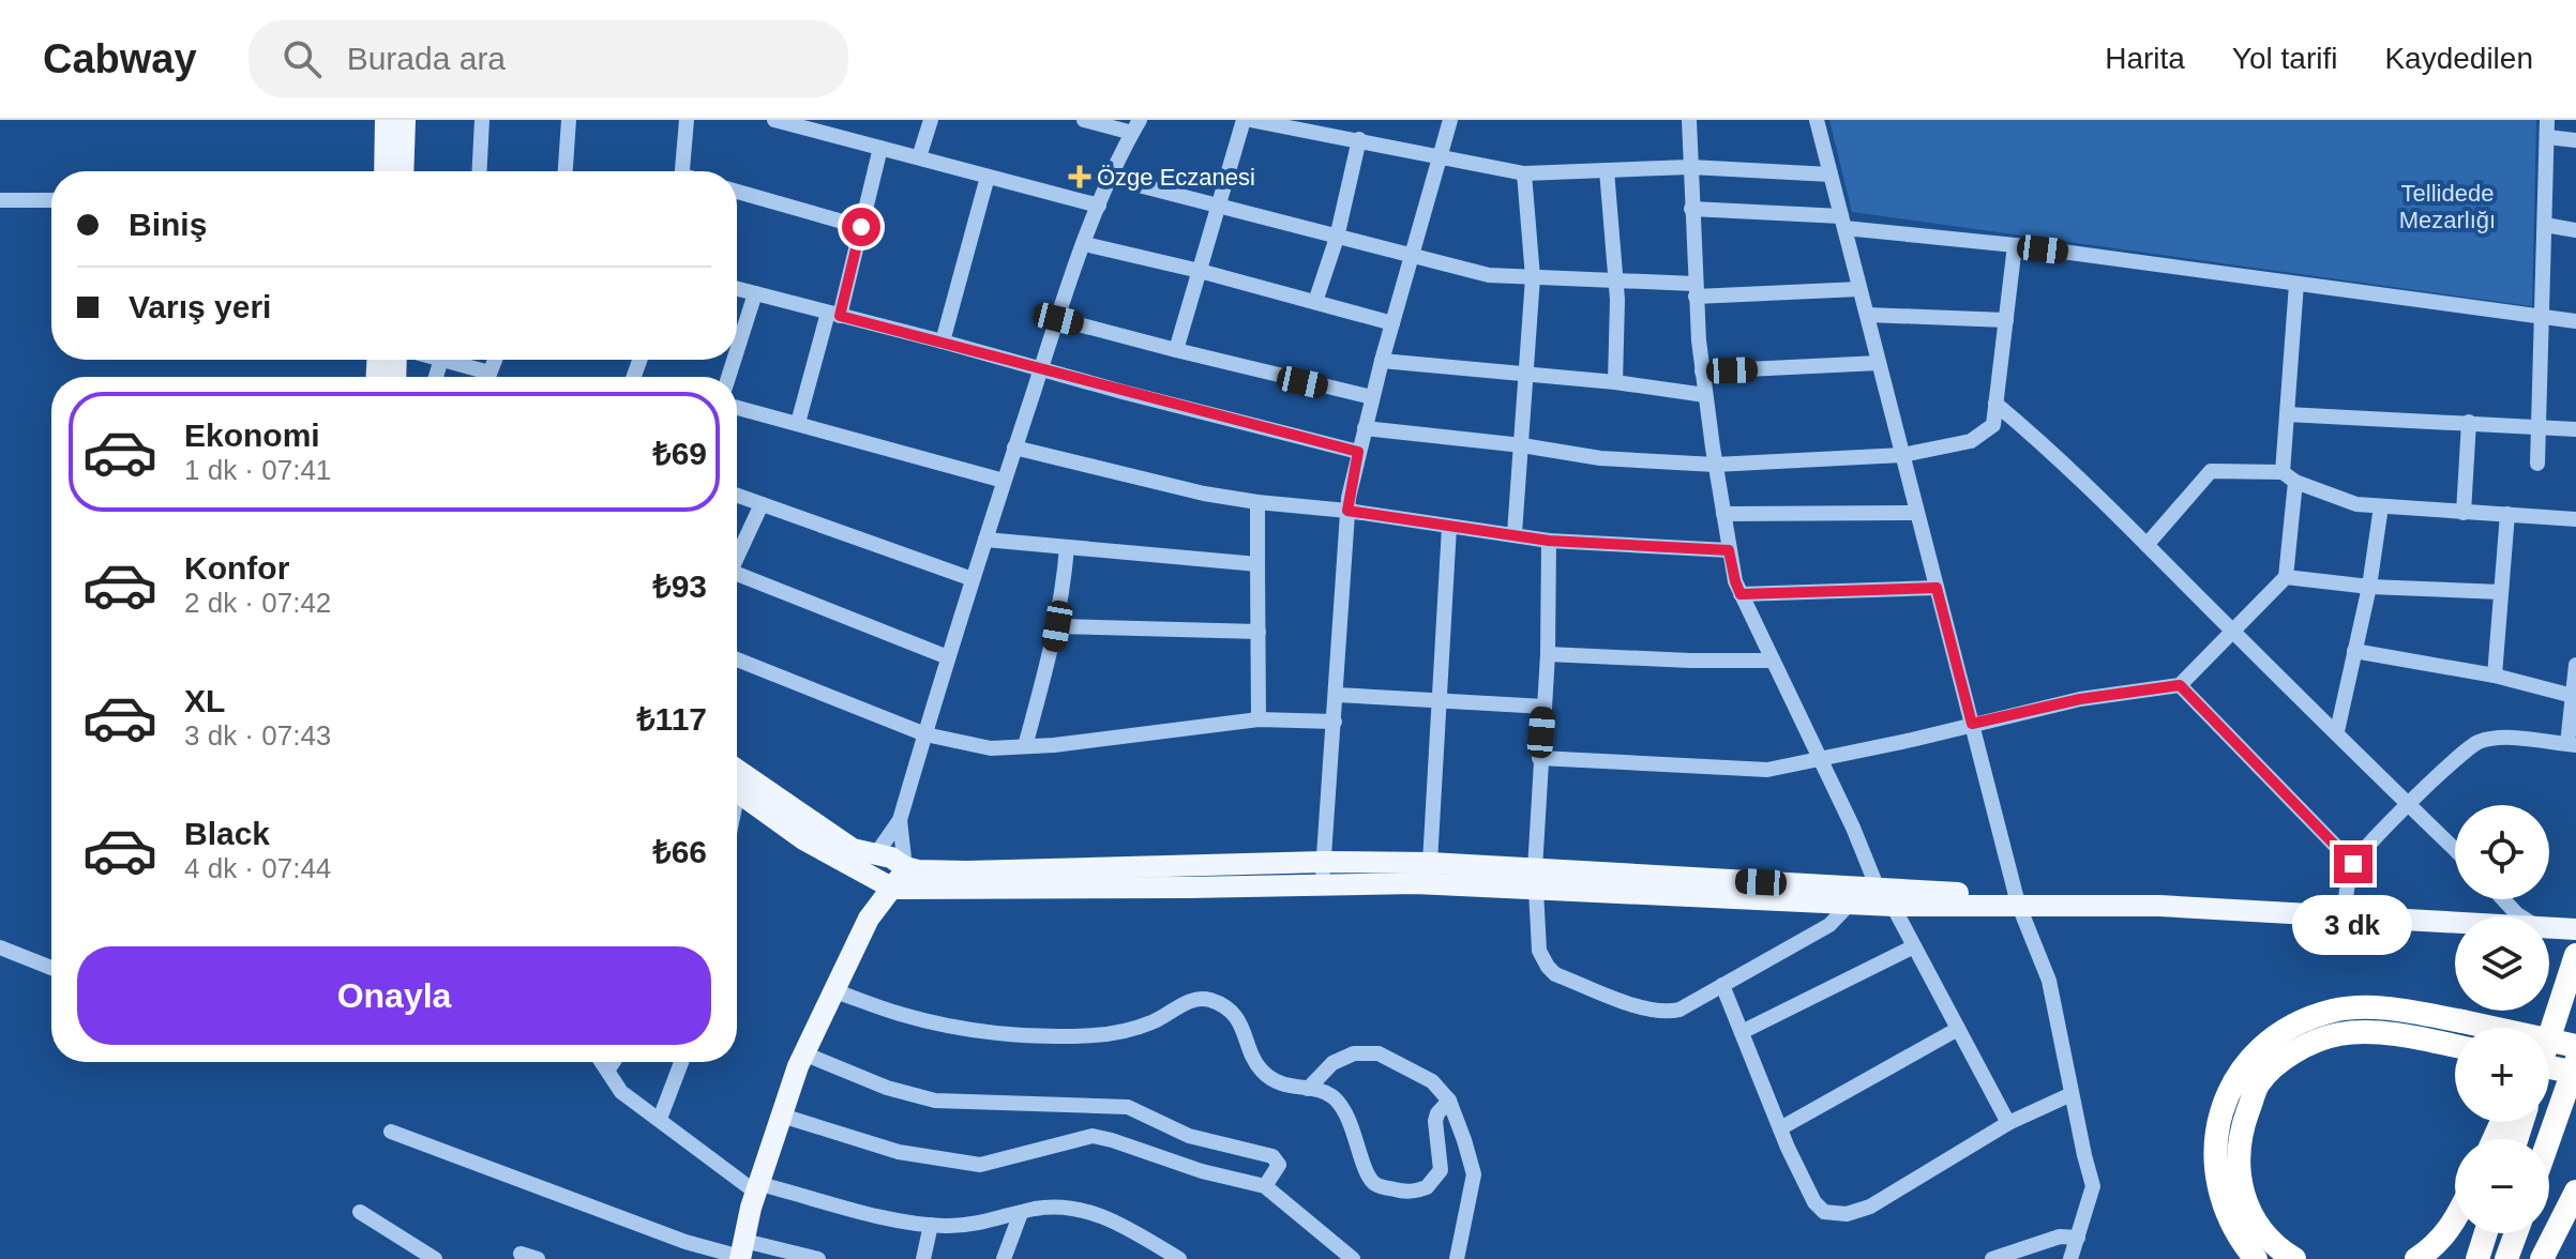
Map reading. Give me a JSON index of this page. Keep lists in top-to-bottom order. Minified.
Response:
{"parks":["Tellidede Mezarlığı"],"places":{"health":["Özge Eczanesi"]},"page":{"header":"Cabway","search":"Burada ara","nav":["Harita","Yol tarifi","Kaydedilen"],"banner":["Biniş","Varış yeri"],"list":[{"name":"Ekonomi","note":"1 dk · 07:41","value":"₺69"},{"name":"Konfor","note":"2 dk · 07:42","value":"₺93"},{"name":"XL","note":"3 dk · 07:43","value":"₺117"},{"name":"Black","note":"4 dk · 07:44","value":"₺66"}],"map_buttons":["+","−"],"bubble":"3 dk","buttons":"Onayla"}}
